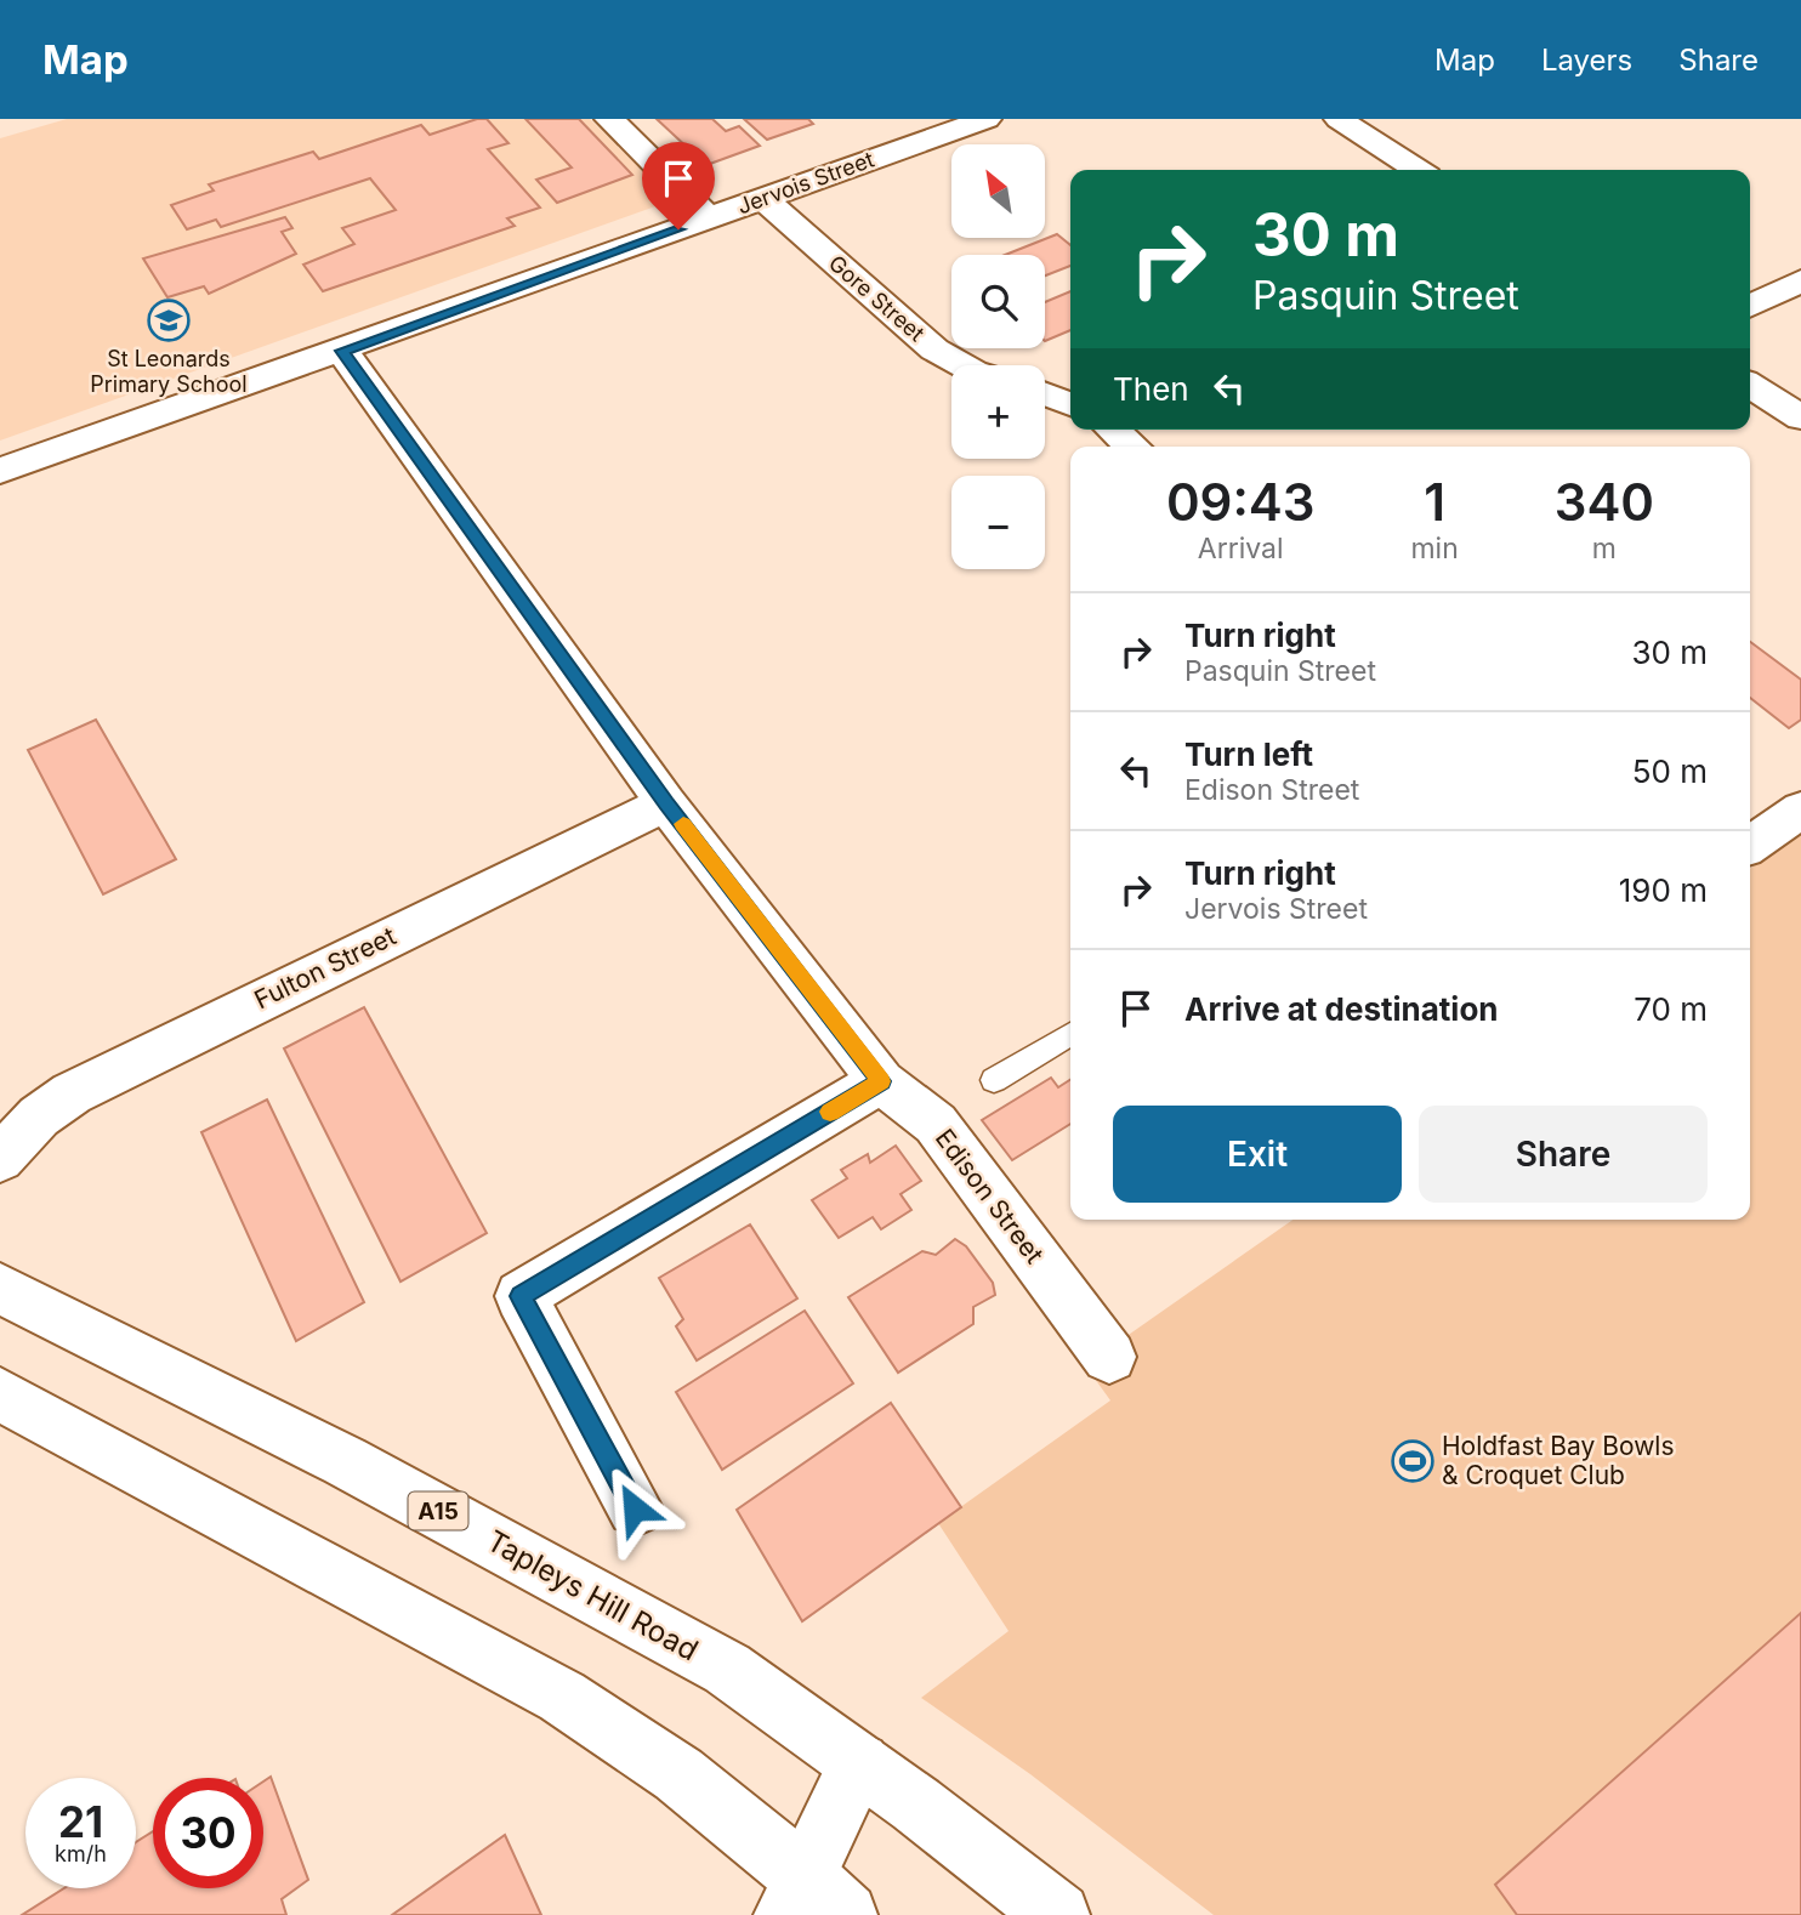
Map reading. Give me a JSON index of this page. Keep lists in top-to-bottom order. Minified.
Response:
{"streets":{"street":["Jervois Street","Gore Street","Fulton Street","Edison Street","A15","Tapleys Hill Road"]},"crossings":[["Jervois Street","Gore Street"],["Jervois Street","Edison Street"],["Fulton Street","Edison Street"]],"places":{"school or university":["St Leonards Primary School"],"sports":["Holdfast Bay Bowls & Croquet Club"]},"north":"top left","page":{"header":"Map","nav":["Map","Layers","Share"],"map_buttons":["+","−"],"turn":["30 m","Pasquin Street"],"then":"Then","eta":["09:43","Arrival","1","min","340","m"],"list":[{"name":"Turn right","note":"Pasquin Street","value":"30 m"},{"name":"Turn left","note":"Edison Street","value":"50 m"},{"name":"Turn right","note":"Jervois Street","value":"190 m"},{"name":"Arrive at destination","value":"70 m"}],"buttons":["Exit","Share"],"speed":"21 km/h","limit":"30"}}
